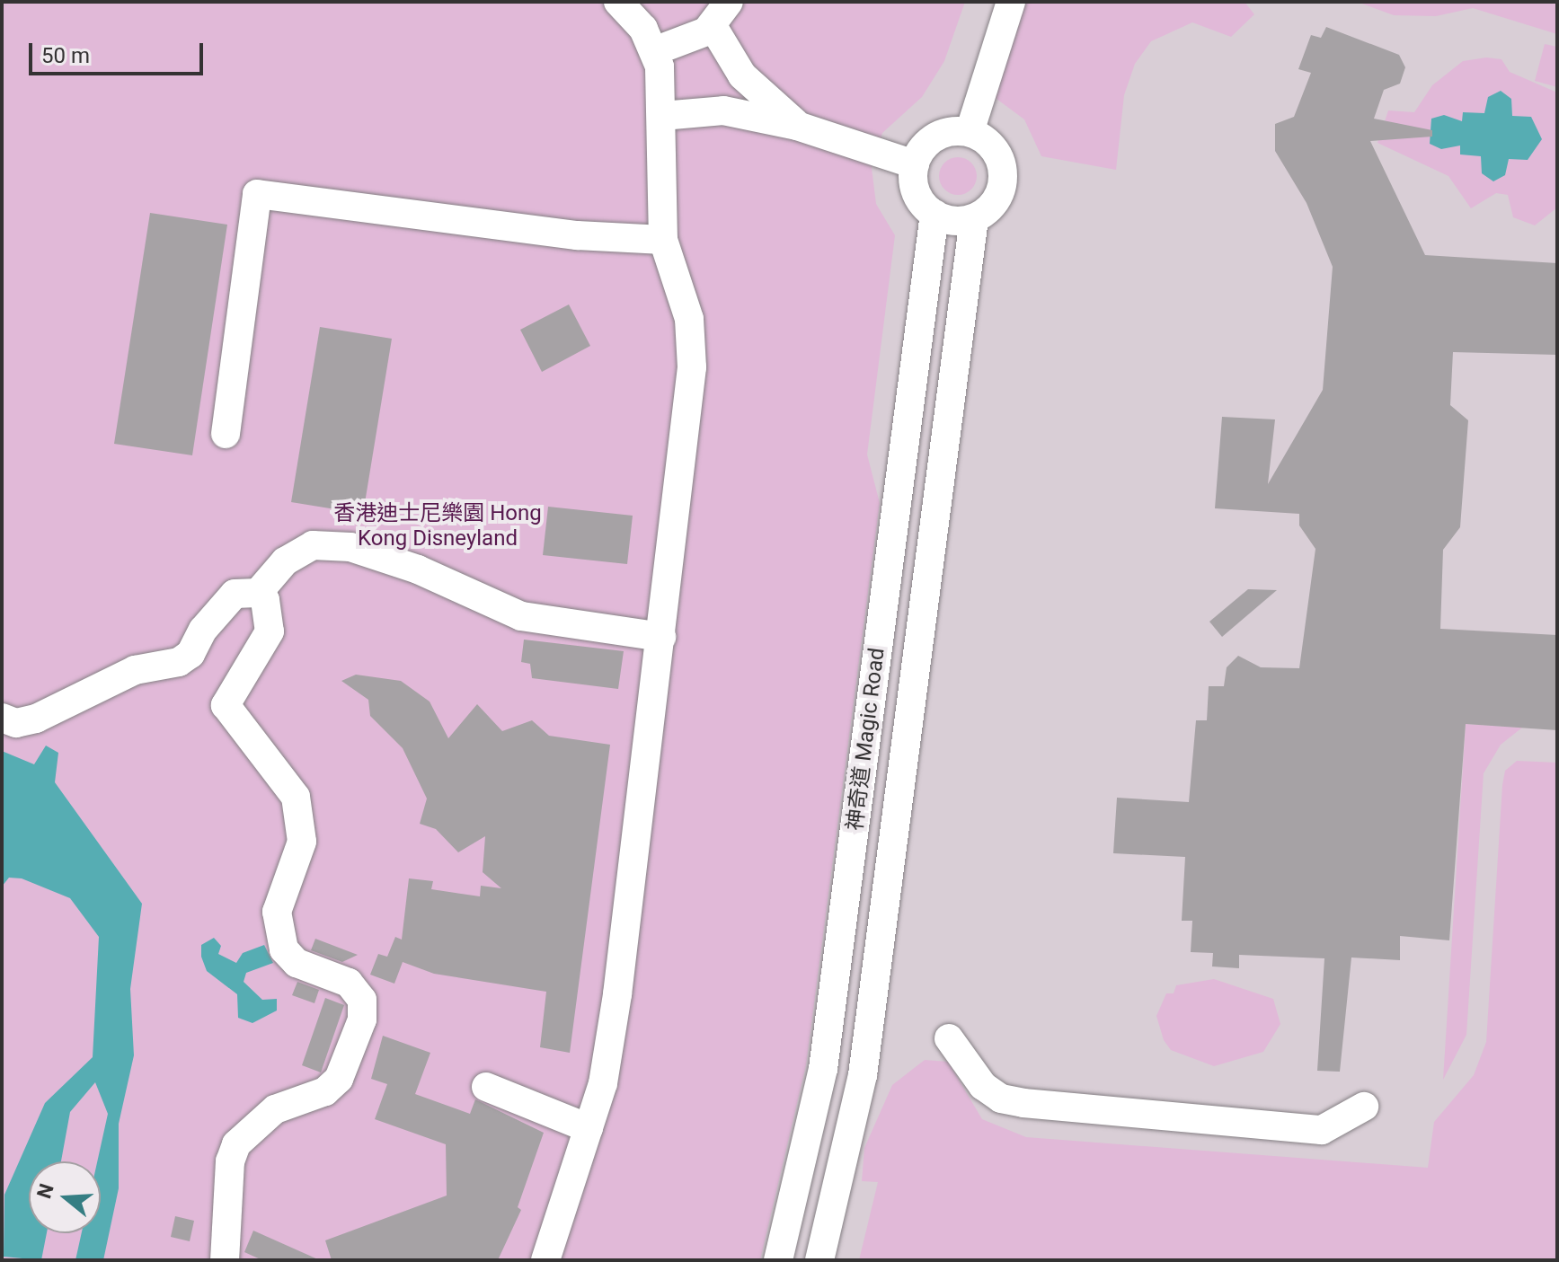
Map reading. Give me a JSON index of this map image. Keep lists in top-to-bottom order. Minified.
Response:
{"streets":{"street":["神奇道 Magic Road"]},"parks":["香港迪士尼樂園 Hong Kong Disneyland"],"scale_bar":"50 m","north":"left"}
